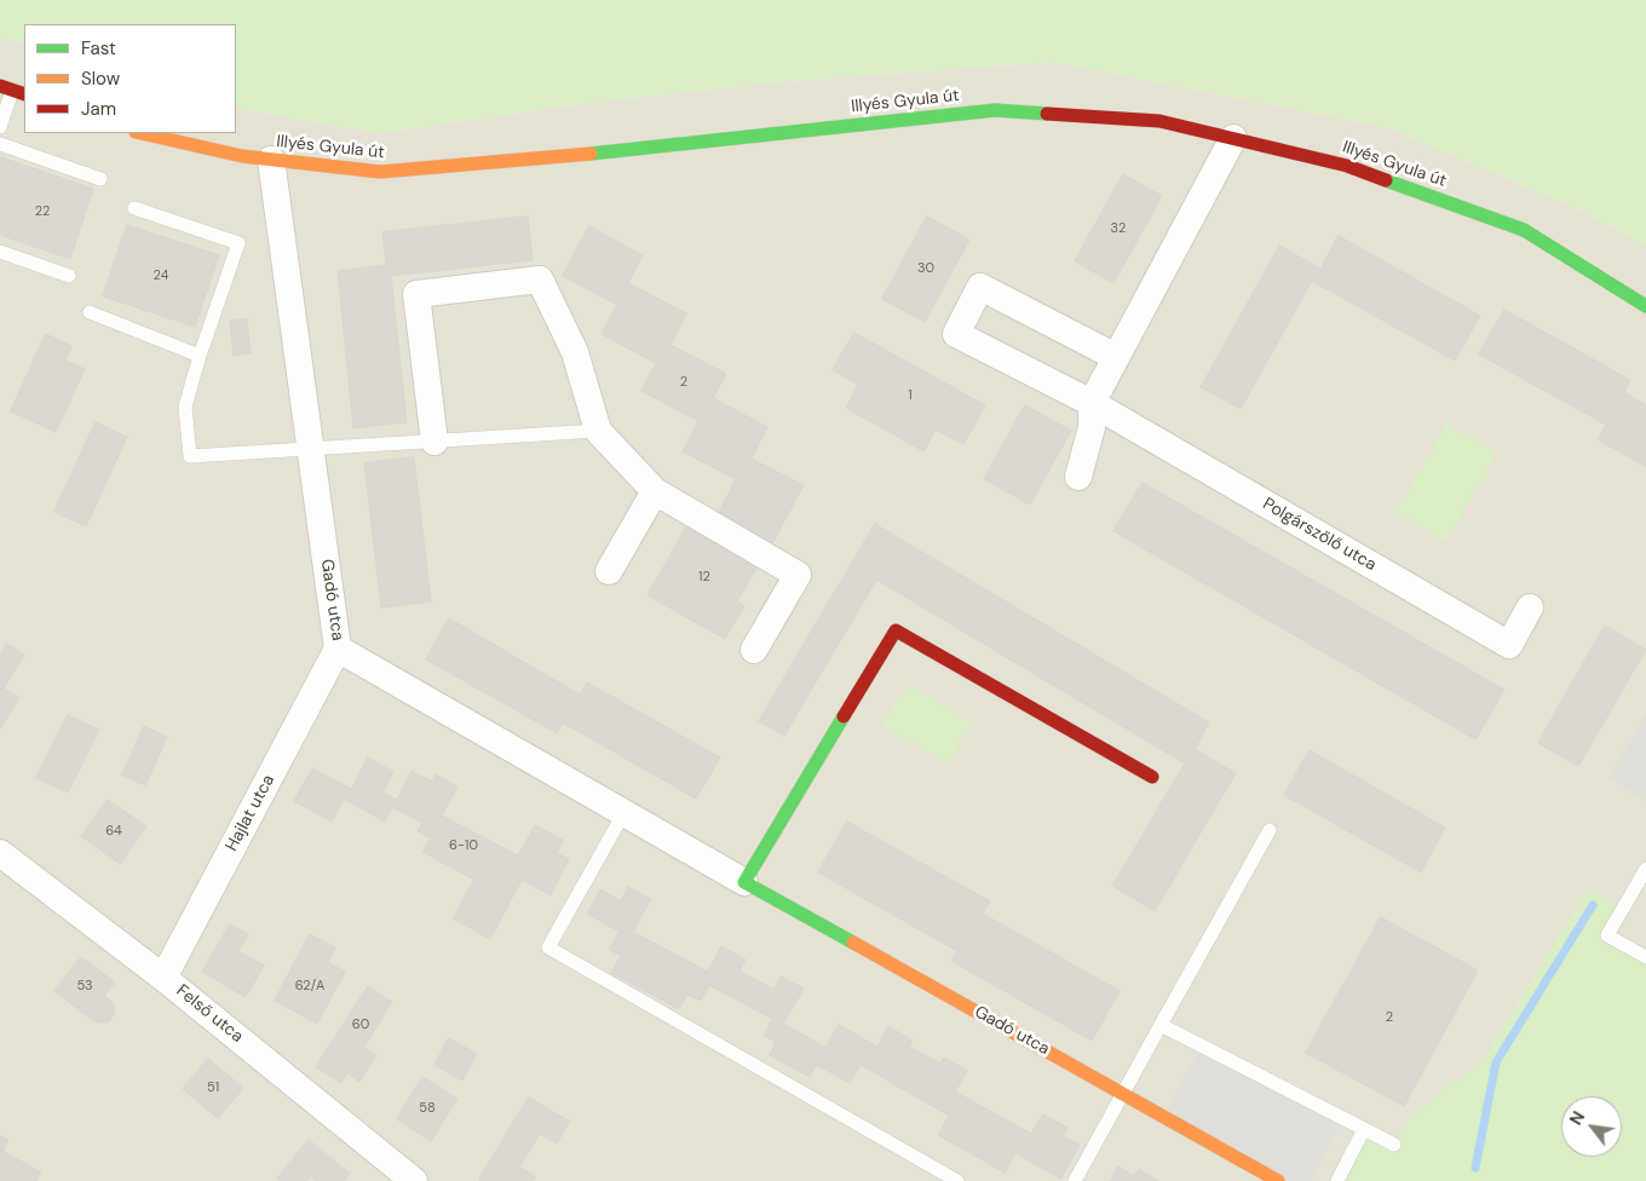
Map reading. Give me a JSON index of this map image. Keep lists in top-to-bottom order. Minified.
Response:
{"streets":{"street":["Illyés Gyula út","Polgárszőlő utca","Gadó utca","Hajlat utca","Felső utca"]},"crossings":[["Illyés Gyula út","Gadó utca"],["Gadó utca","Hajlat utca"],["Hajlat utca","Felső utca"]],"house_numbers":["22","32","30","24","2","1","12","64","6-10","53","62/A","2","60","51","58"],"legend":["Fast","Slow","Jam"],"north":"top left"}
